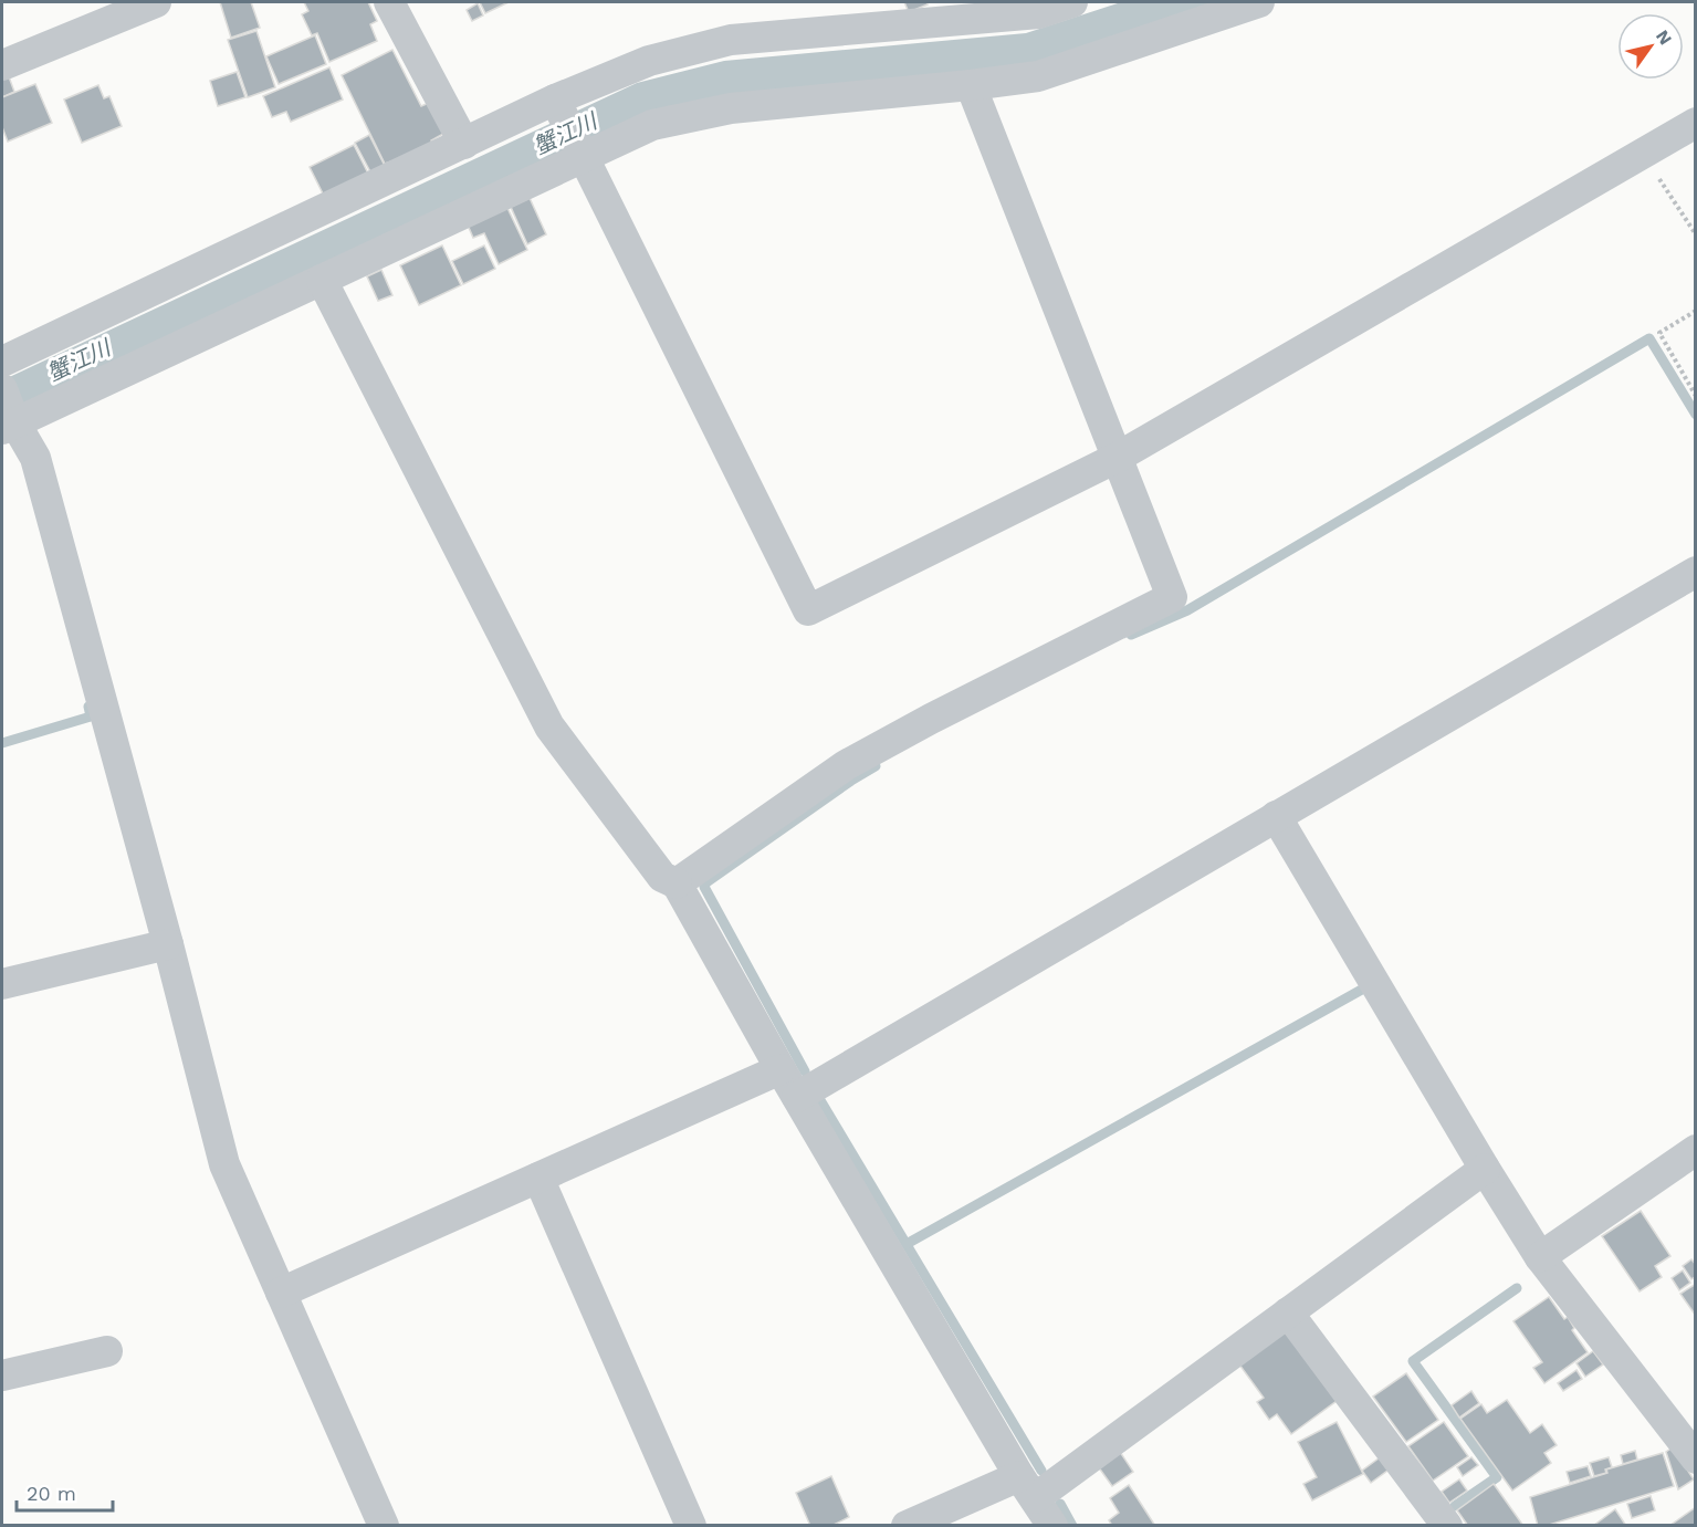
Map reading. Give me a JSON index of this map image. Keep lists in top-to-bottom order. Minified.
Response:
{"water":["蟹江川"],"scale_bar":"20 m","north":"top right"}
